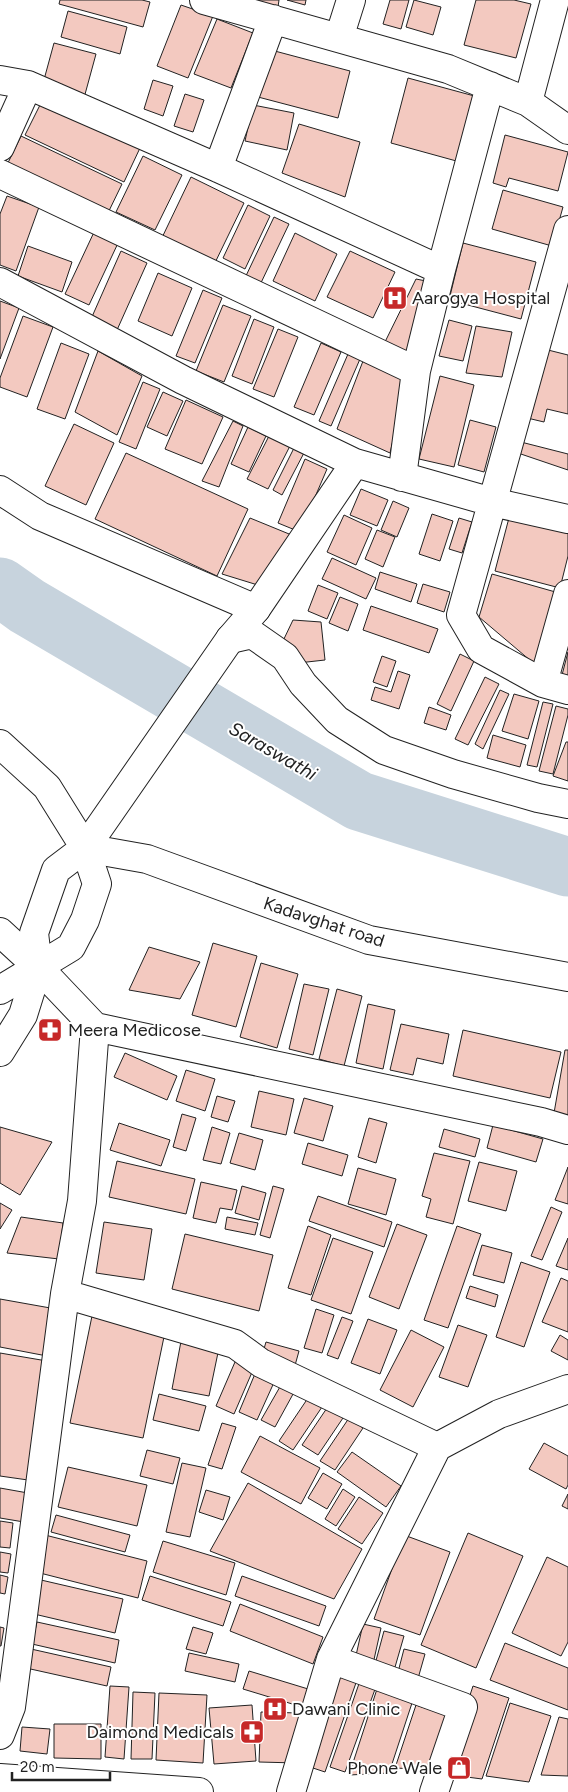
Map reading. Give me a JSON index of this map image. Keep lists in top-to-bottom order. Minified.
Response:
{"streets":{"street":["Kadavghat road"]},"water":["Saraswathi"],"places":{"hospital":["Aarogya Hospital","Dawani Clinic"],"pharmacy":["Meera Medicose","Daimond Medicals"],"shop":["Phone Wale"]},"scale_bar":"20 m"}
